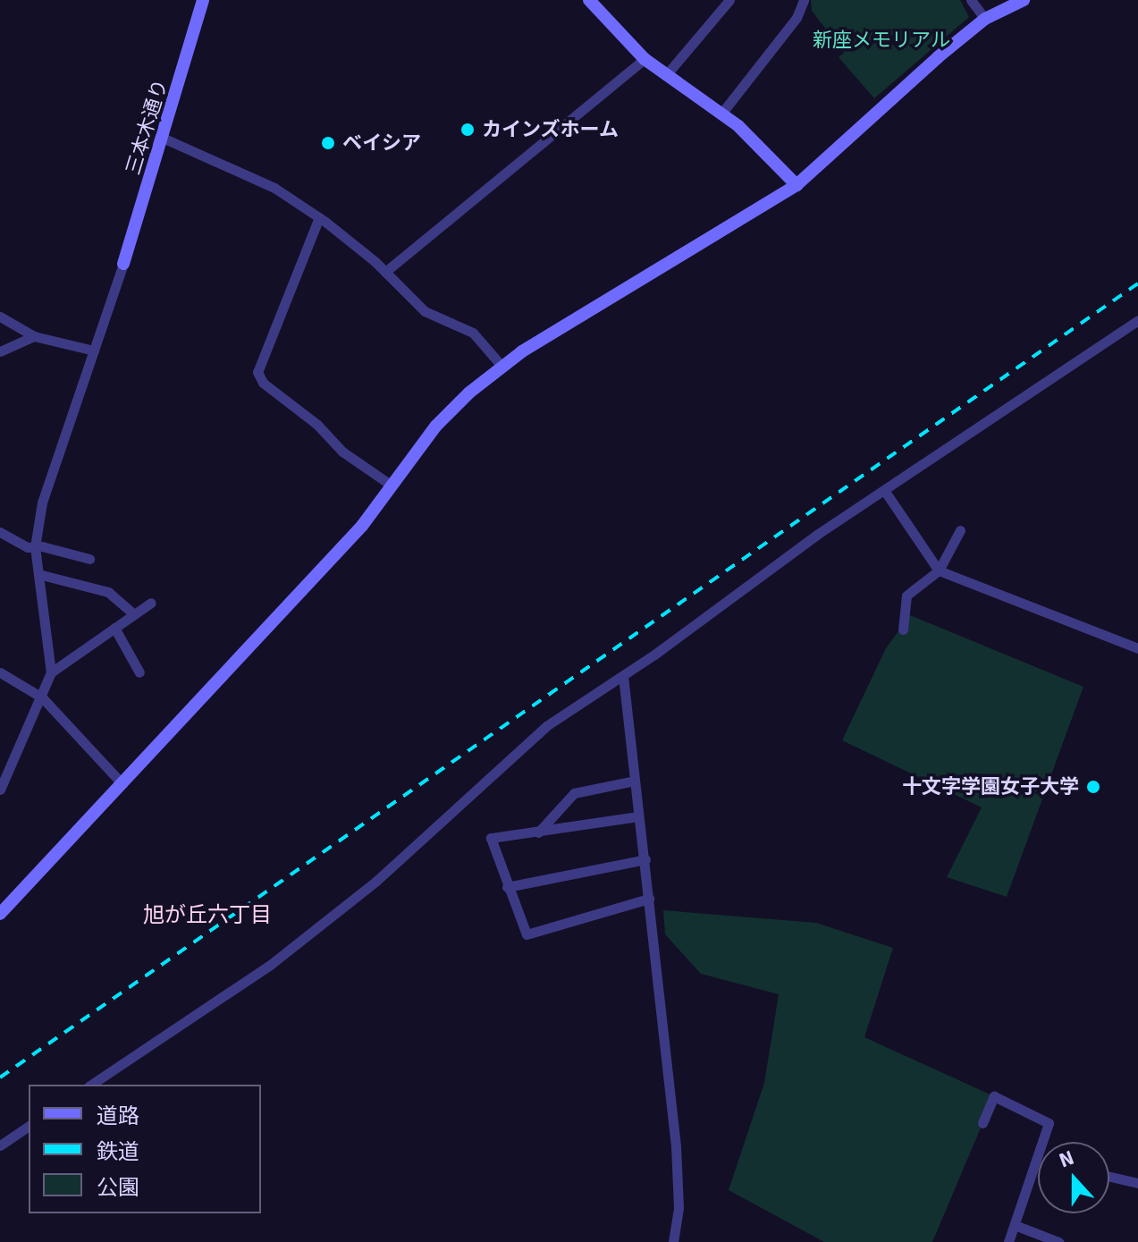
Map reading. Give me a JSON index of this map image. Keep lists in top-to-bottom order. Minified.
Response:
{"streets":{"street":["三本木通り"]},"districts":["旭が丘六丁目"],"parks":["新座メモリアル"],"places":["カインズホーム","ベイシア","十文字学園女子大学"],"legend":["道路","鉄道","公園"],"north":"top"}
